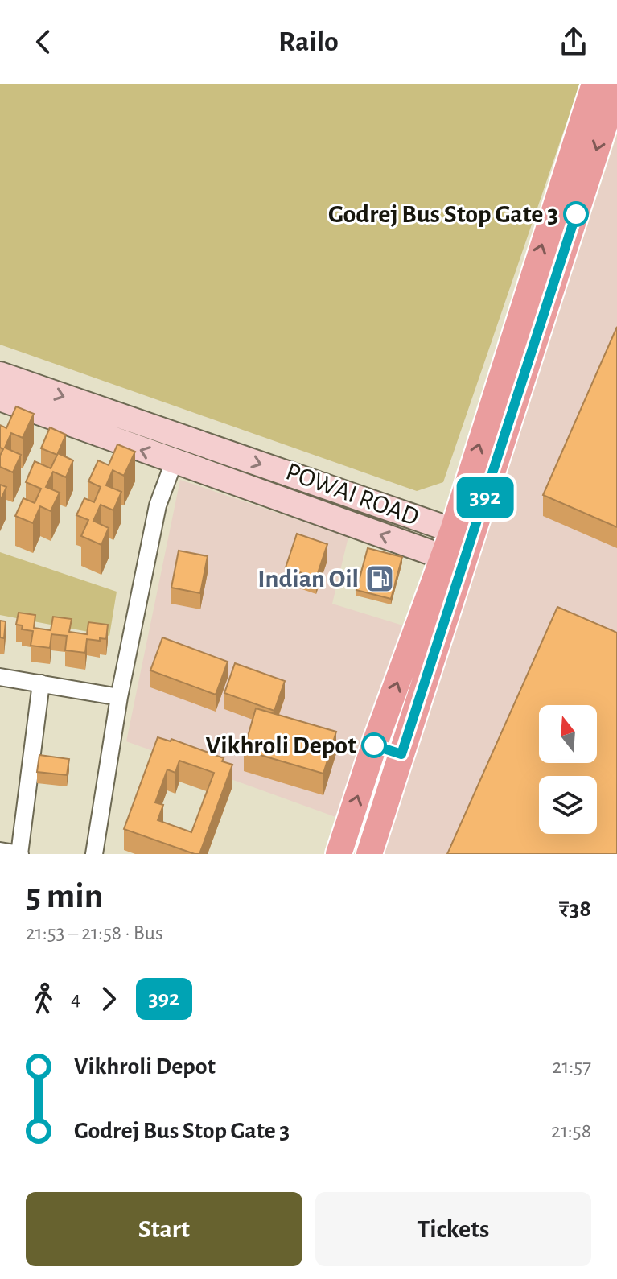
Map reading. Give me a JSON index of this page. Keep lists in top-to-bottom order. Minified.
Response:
{"streets":{"main road":["POWAI ROAD"]},"places":{"other":["Godrej Bus Stop Gate 3","Vikhroli Depot"],"fuel station":["Indian Oil"]},"lines":["bus line 392"],"north":"top","page":{"header":"Railo","on_map":"392","heading":["5 min","21:53 – 21:58 · Bus","₹38"],"legs":["4","392"],"list":[{"name":"Vikhroli Depot","value":"21:57"},{"name":"Godrej Bus Stop Gate 3","value":"21:58"}],"buttons":["Start","Tickets"]}}
